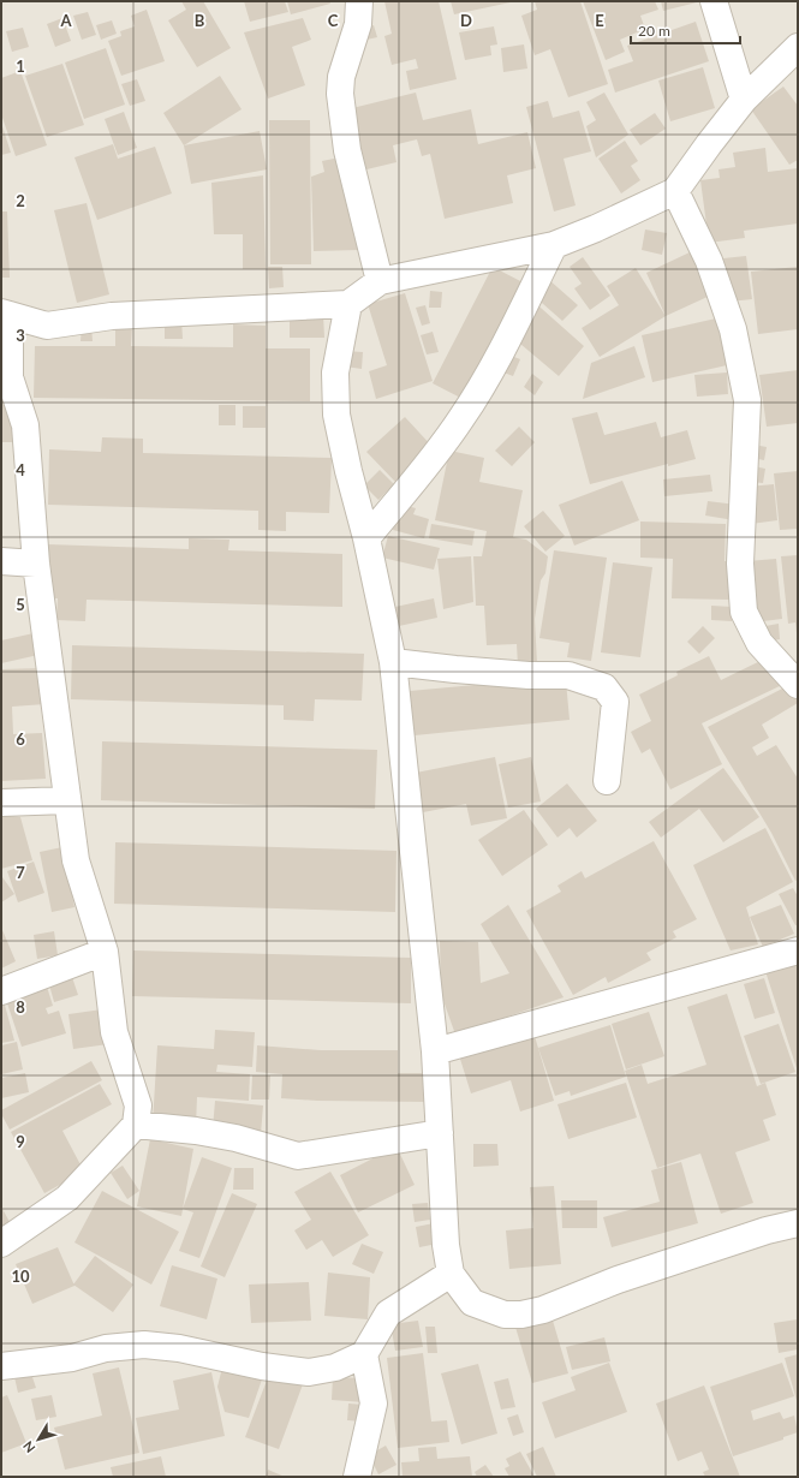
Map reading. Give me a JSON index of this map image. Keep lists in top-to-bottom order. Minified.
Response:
{"scale_bar":"20 m","north":"bottom left","grid":{"columns":["A","B","C","D","E"],"rows":["1","2","3","4","5","6","7","8","9","10"]}}
